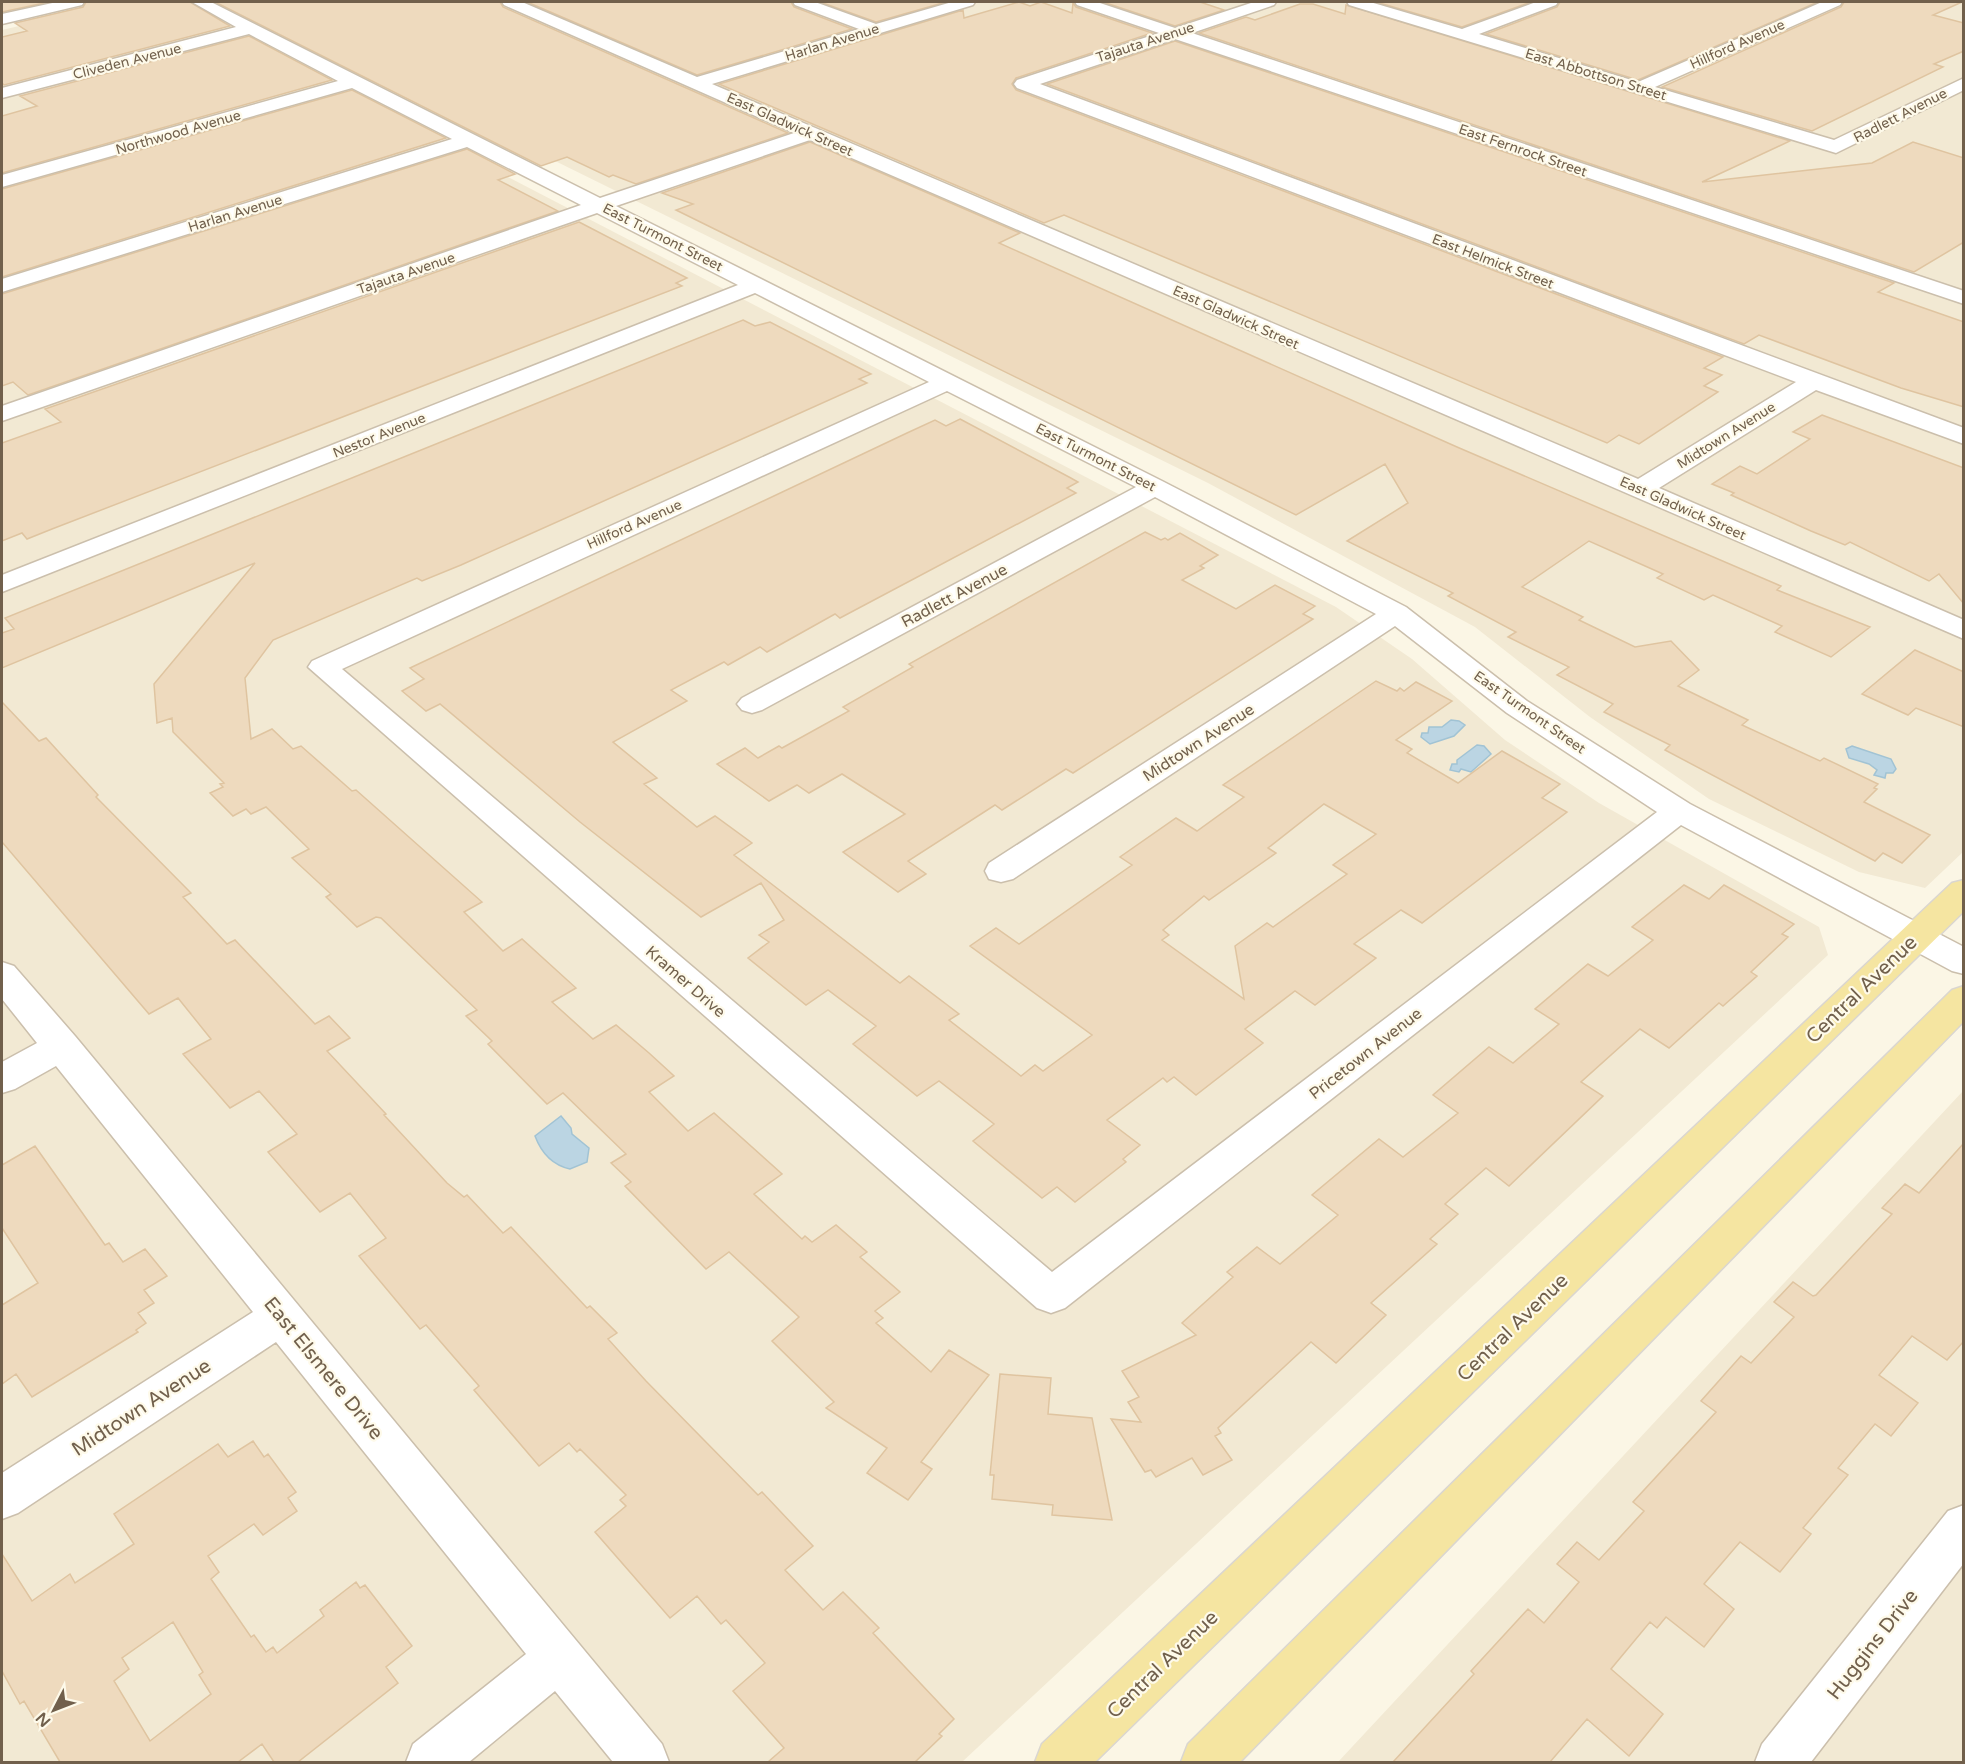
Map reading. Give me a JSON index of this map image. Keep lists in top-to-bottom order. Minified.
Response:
{"streets":{"main road":["Central Avenue"],"street":["Harlan Avenue","Tajauta Avenue","Hillford Avenue","Cliveden Avenue","East Abbottson Street","Radlett Avenue","East Gladwick Street","Northwood Avenue","East Fernrock Street","East Turmont Street","East Helmick Street","Nestor Avenue","Midtown Avenue","Kramer Drive","Pricetown Avenue","East Elsmere Drive","Huggins Drive"]},"crossings":[["Harlan Avenue","East Gladwick Street"],["Harlan Avenue","East Turmont Street"],["Tajauta Avenue","East Gladwick Street"],["Tajauta Avenue","East Fernrock Street"],["Tajauta Avenue","East Turmont Street"],["Tajauta Avenue","East Helmick Street"],["Hillford Avenue","East Abbottson Street"],["Hillford Avenue","East Turmont Street"],["Hillford Avenue","Kramer Drive"],["Cliveden Avenue","East Turmont Street"],["East Abbottson Street","Radlett Avenue"],["Radlett Avenue","East Turmont Street"],["East Gladwick Street","Midtown Avenue"],["Northwood Avenue","East Turmont Street"],["East Turmont Street","Nestor Avenue"],["East Turmont Street","Midtown Avenue"],["East Turmont Street","Central Avenue"],["East Turmont Street","Pricetown Avenue"],["East Helmick Street","Midtown Avenue"],["Midtown Avenue","East Elsmere Drive"],["Kramer Drive","Pricetown Avenue"]],"north":"bottom left"}
